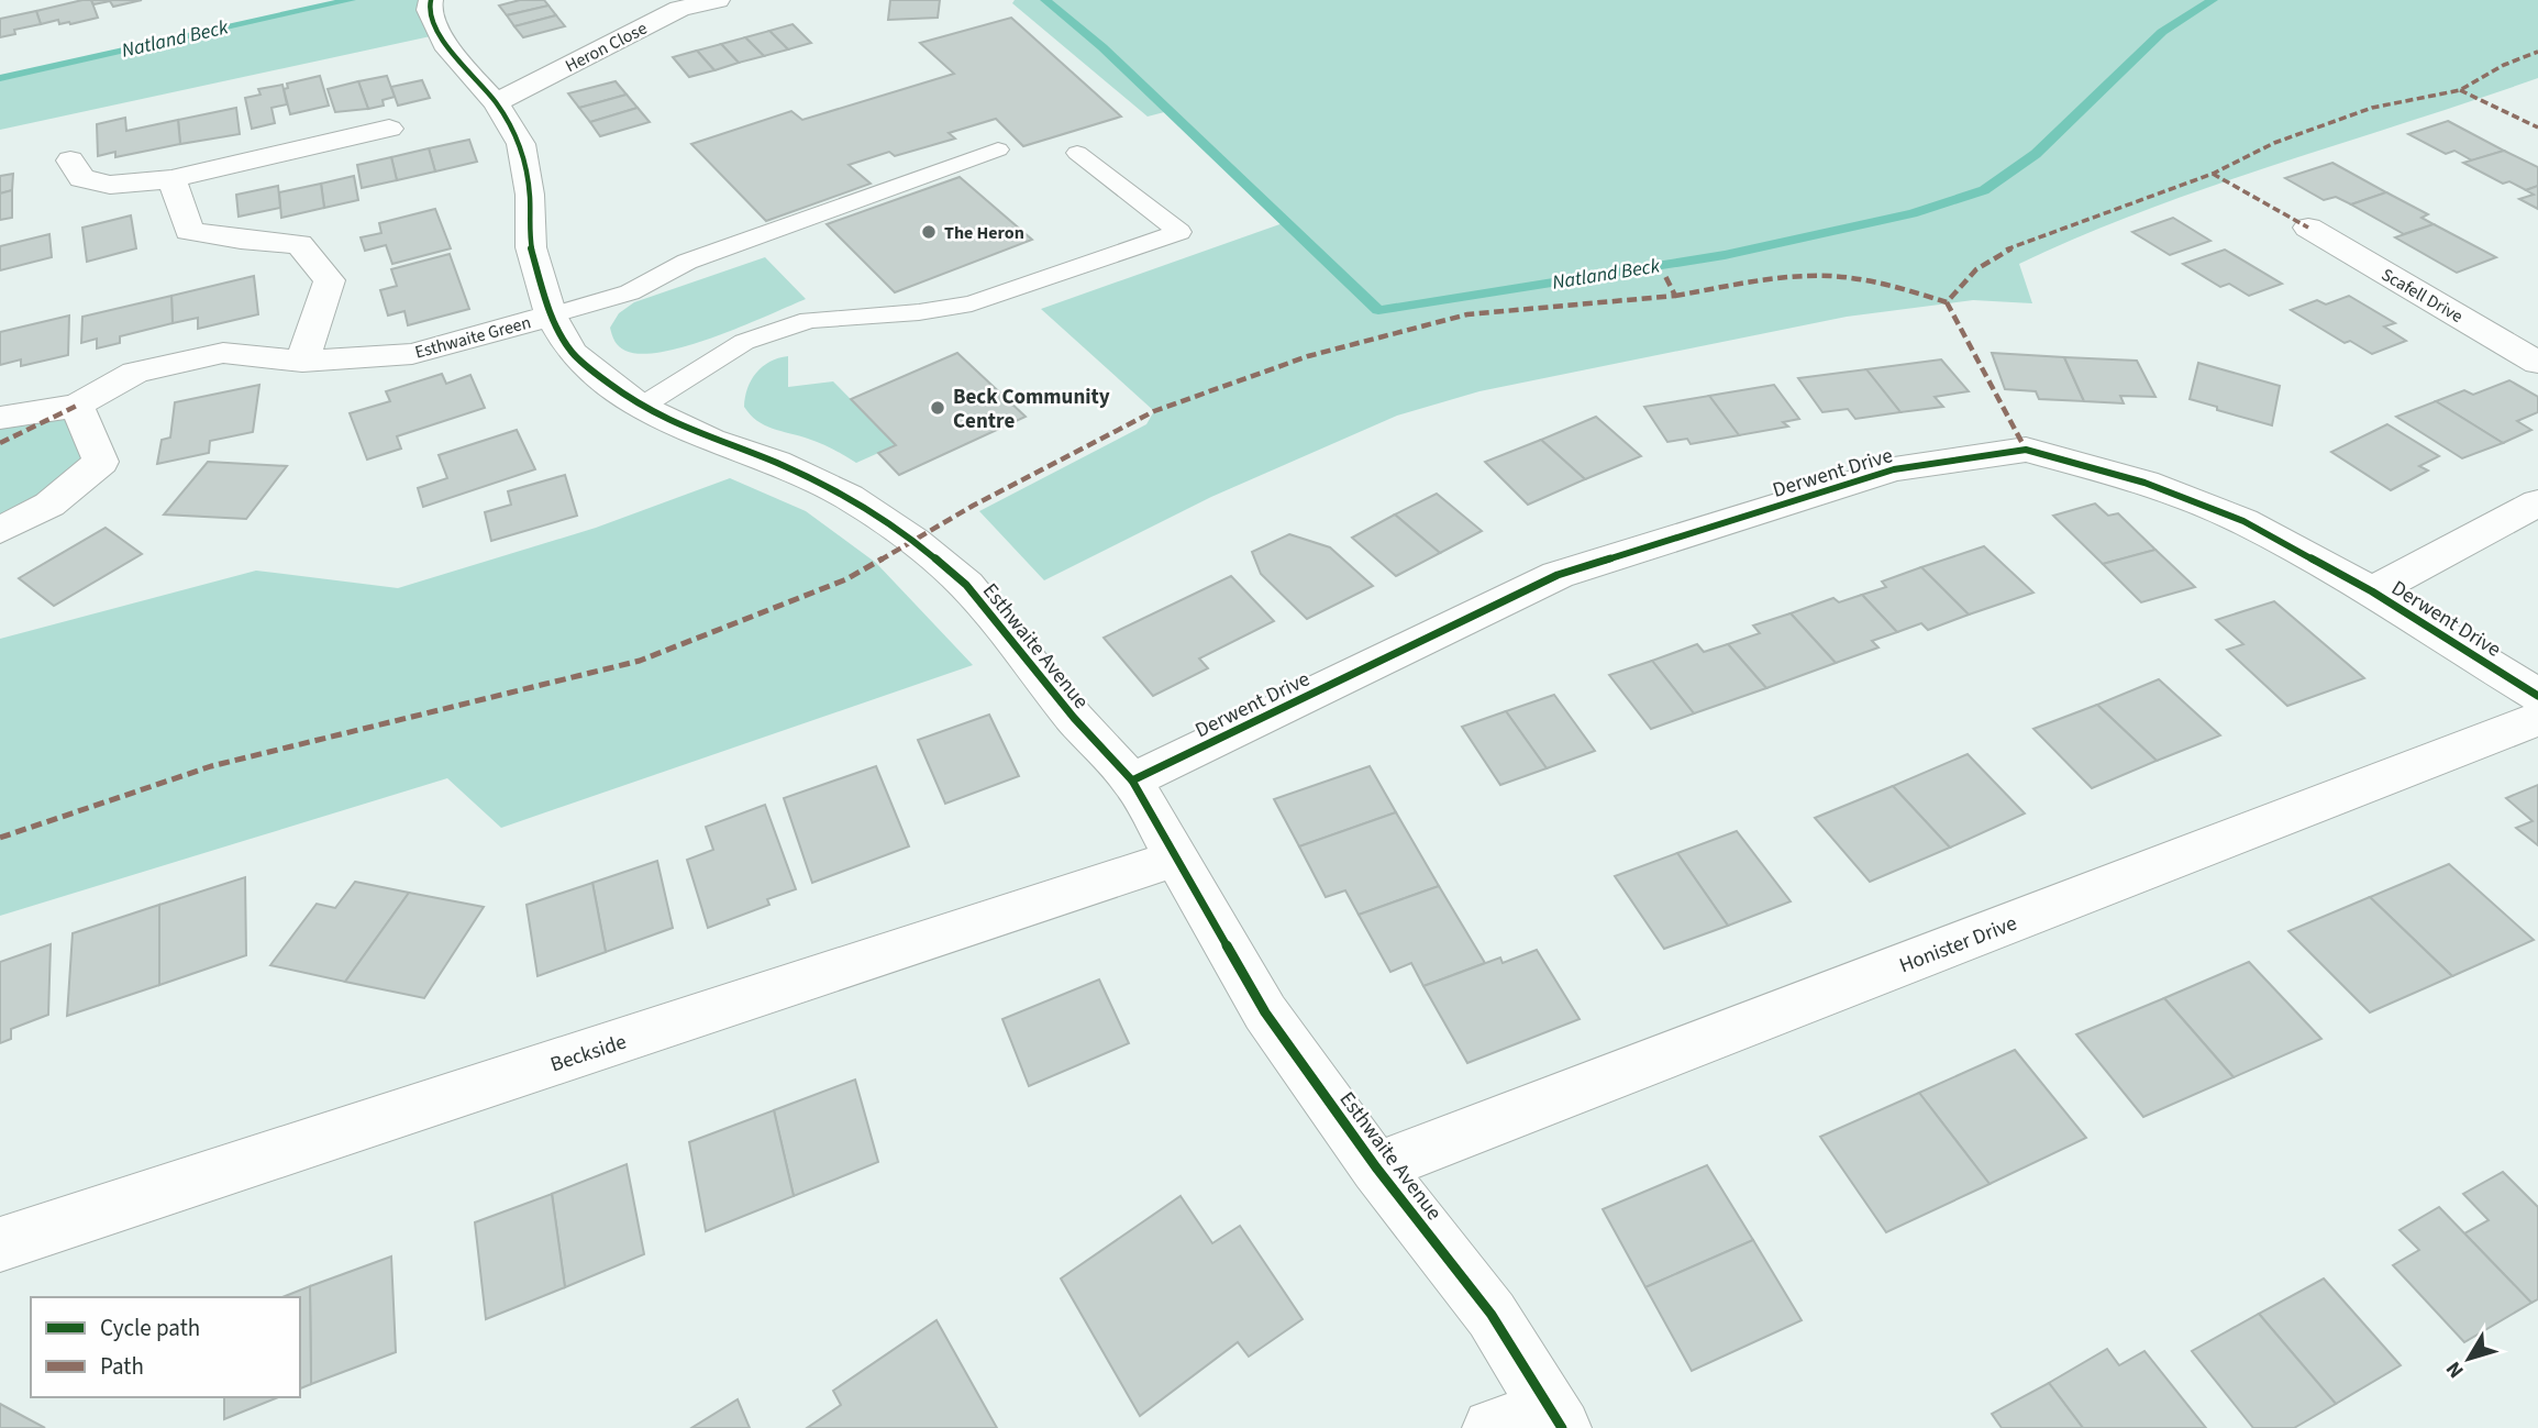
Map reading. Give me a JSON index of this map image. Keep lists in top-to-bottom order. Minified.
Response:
{"streets":{"street":["Heron Close","Scafell Drive","Esthwaite Green","Derwent Drive","Esthwaite Avenue","Honister Drive","Beckside"]},"crossings":[["Heron Close","Esthwaite Avenue"],["Esthwaite Green","Esthwaite Avenue"],["Derwent Drive","Esthwaite Avenue"],["Esthwaite Avenue","Honister Drive"],["Esthwaite Avenue","Beckside"]],"water":["Natland Beck"],"places":["The Heron","Beck Community Centre"],"legend":["Cycle path","Path"],"north":"bottom left"}
